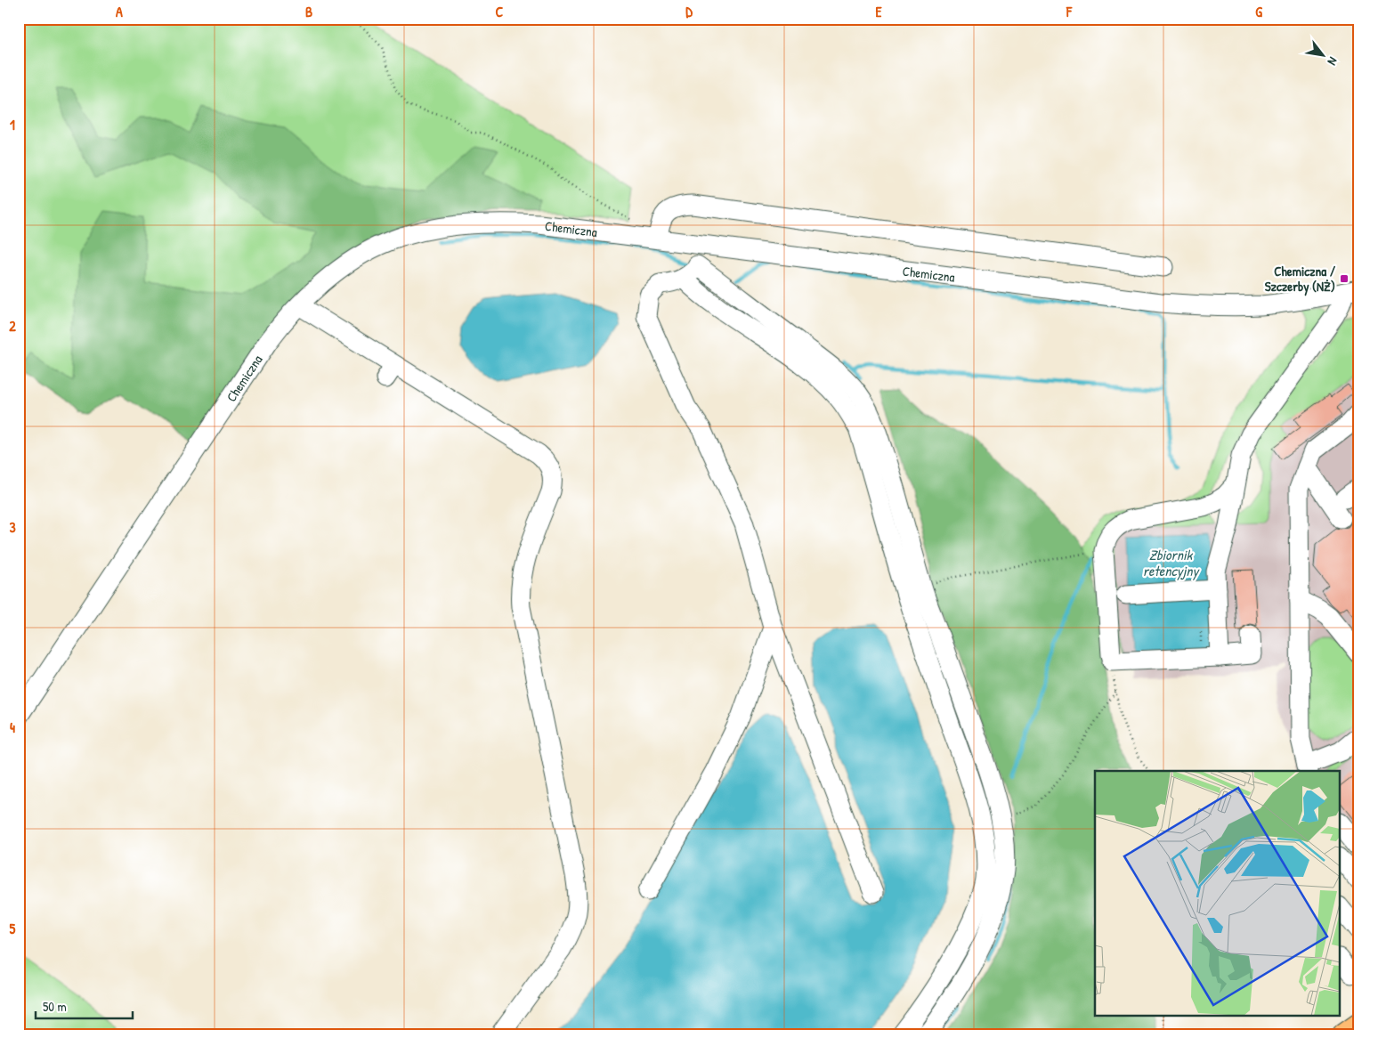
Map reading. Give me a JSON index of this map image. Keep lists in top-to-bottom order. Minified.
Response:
{"streets":{"street":["Chemiczna"]},"water":["Zbiornik retencyjny"],"places":{"transit":["Chemiczna / Szczerby (NŻ)"]},"scale_bar":"50 m","north":"bottom right","grid":{"columns":["A","B","C","D","E","F","G"],"rows":["1","2","3","4","5"]}}
